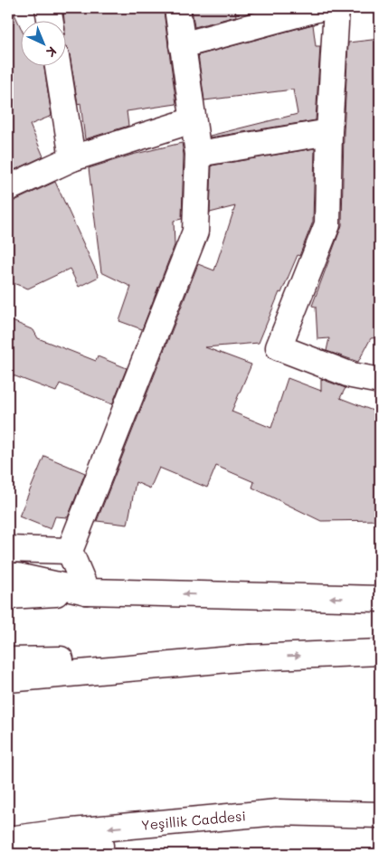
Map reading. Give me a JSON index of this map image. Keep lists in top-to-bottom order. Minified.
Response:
{"streets":{"main road":["Yeşillik Caddesi"]},"north":"bottom right"}
